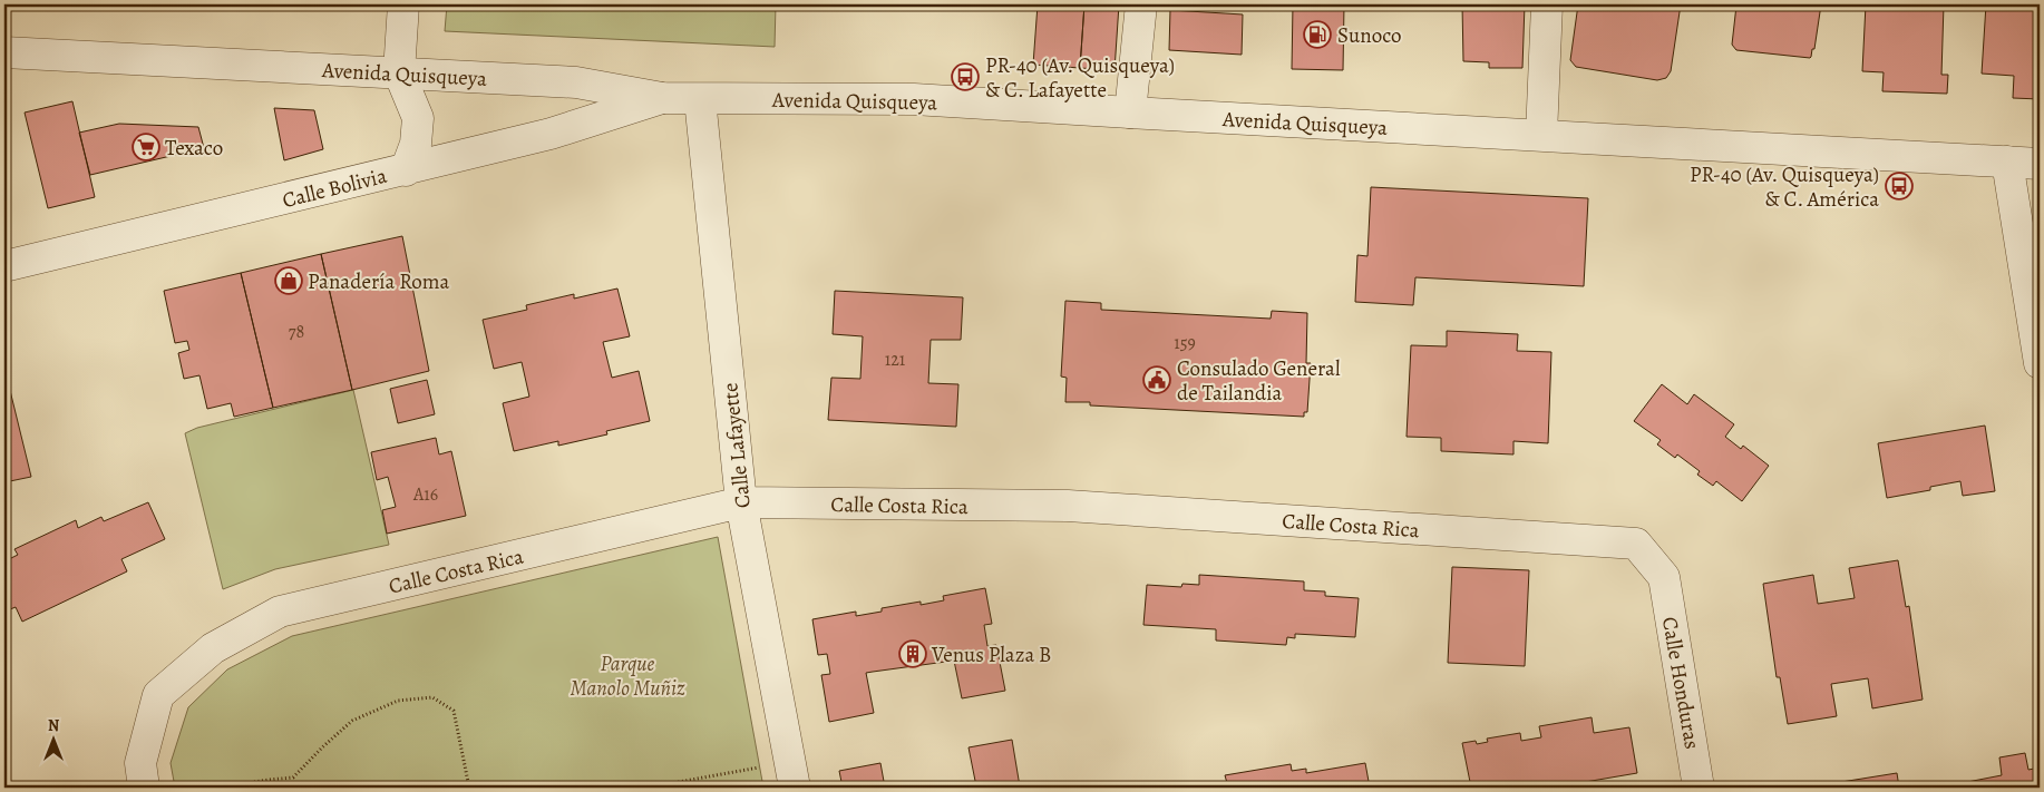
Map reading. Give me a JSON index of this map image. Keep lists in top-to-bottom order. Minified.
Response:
{"streets":{"street":["Avenida Quisqueya","Calle Bolivia","Calle Lafayette","Calle Costa Rica","Calle Honduras"]},"crossings":[["Avenida Quisqueya","Calle Bolivia"],["Avenida Quisqueya","Calle Lafayette"],["Calle Lafayette","Calle Costa Rica"],["Calle Costa Rica","Calle Honduras"]],"parks":["Parque Manolo Muñiz"],"places":{"fuel station":["Sunoco"],"bus stop":["PR-40 (Av. Quisqueya) & C. Lafayette","PR-40 (Av. Quisqueya) & C. América"],"supermarket":["Texaco"],"shop":["Panadería Roma"],"public building":["Consulado General de Tailandia"],"building":["Venus Plaza B"]},"house_numbers":["78","159","121","A16"],"north":"top"}
